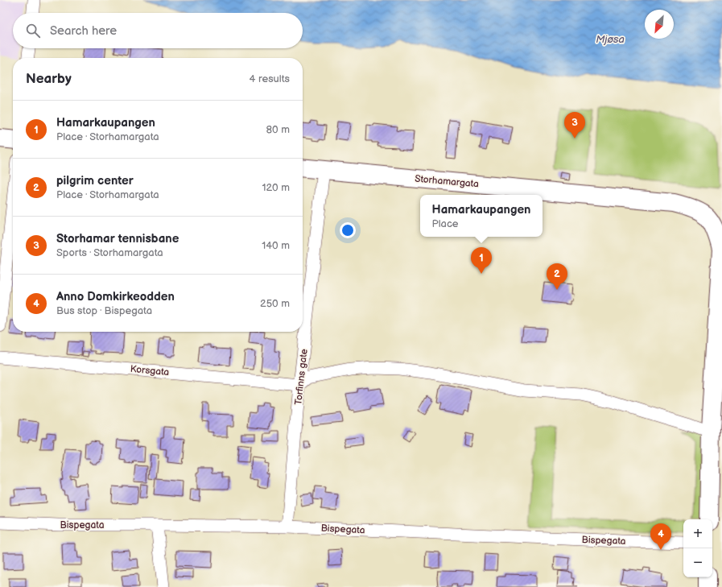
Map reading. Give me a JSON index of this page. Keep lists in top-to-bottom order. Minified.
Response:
{"streets":{"main road":["Storhamargata"],"street":["Korsgata","Torfinns gate","Bispegata"]},"crossings":[["Storhamargata","Torfinns gate"],["Korsgata","Torfinns gate"],["Torfinns gate","Bispegata"]],"water":["Mjøsa"],"north":"bottom left","page":{"search":"Search here","heading":["Nearby","4 results"],"list":[{"mark":"1","name":"Hamarkaupangen","note":"Place · Storhamargata","value":"80 m"},{"mark":"2","name":"pilgrim center","note":"Place · Storhamargata","value":"120 m"},{"mark":"3","name":"Storhamar tennisbane","note":"Sports · Storhamargata","value":"140 m"},{"mark":"4","name":"Anno Domkirkeodden","note":"Bus stop · Bispegata","value":"250 m"}],"pins":["3","1","2","4"],"popup":["Hamarkaupangen","Place"],"map_buttons":["+","−"]}}
